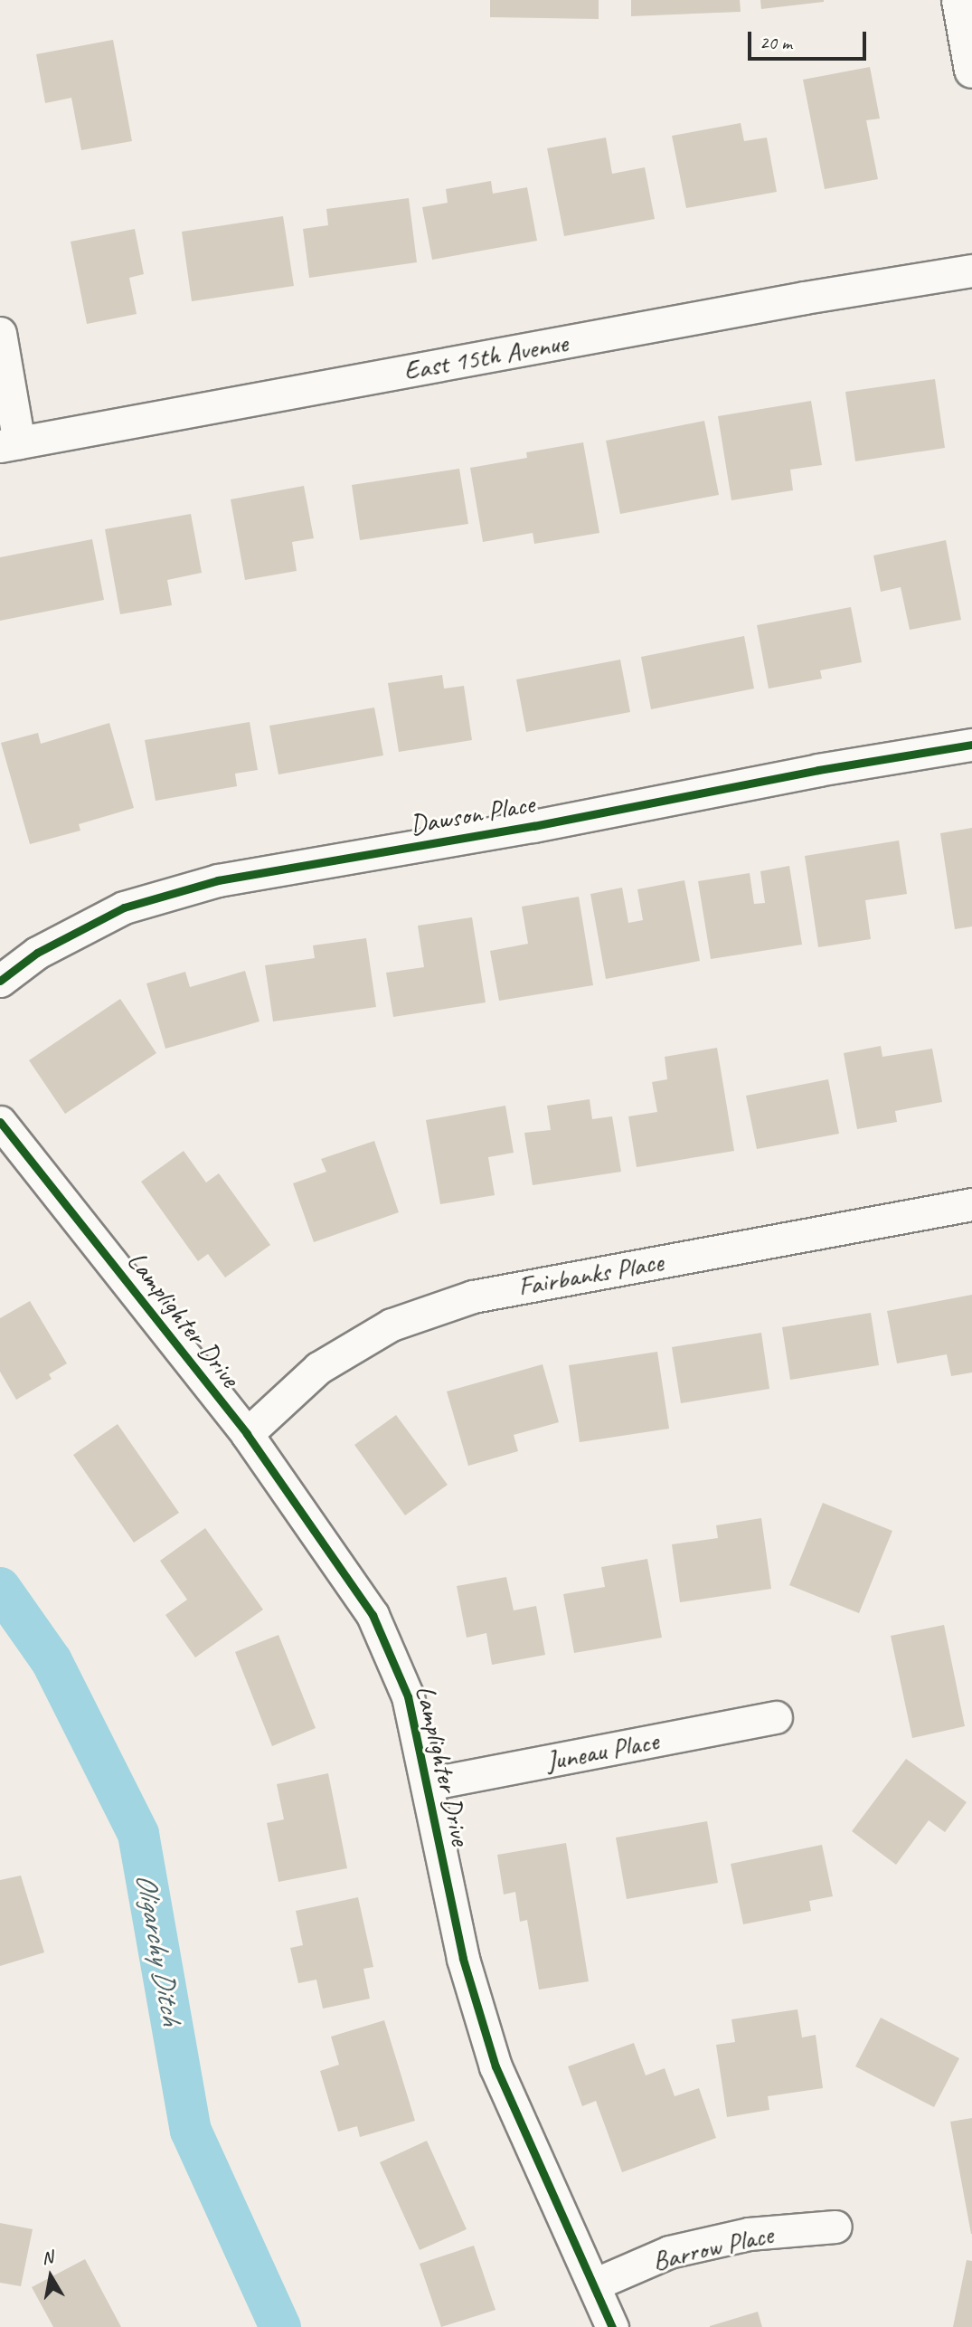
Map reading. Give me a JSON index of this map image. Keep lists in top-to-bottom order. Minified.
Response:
{"streets":{"street":["East 15th Avenue","Dawson Place","Fairbanks Place","Lamplighter Drive","Juneau Place","Barrow Place"]},"crossings":[["Fairbanks Place","Lamplighter Drive"],["Lamplighter Drive","Juneau Place"],["Lamplighter Drive","Barrow Place"]],"water":["Oligarchy Ditch"],"scale_bar":"20 m","north":"top"}
